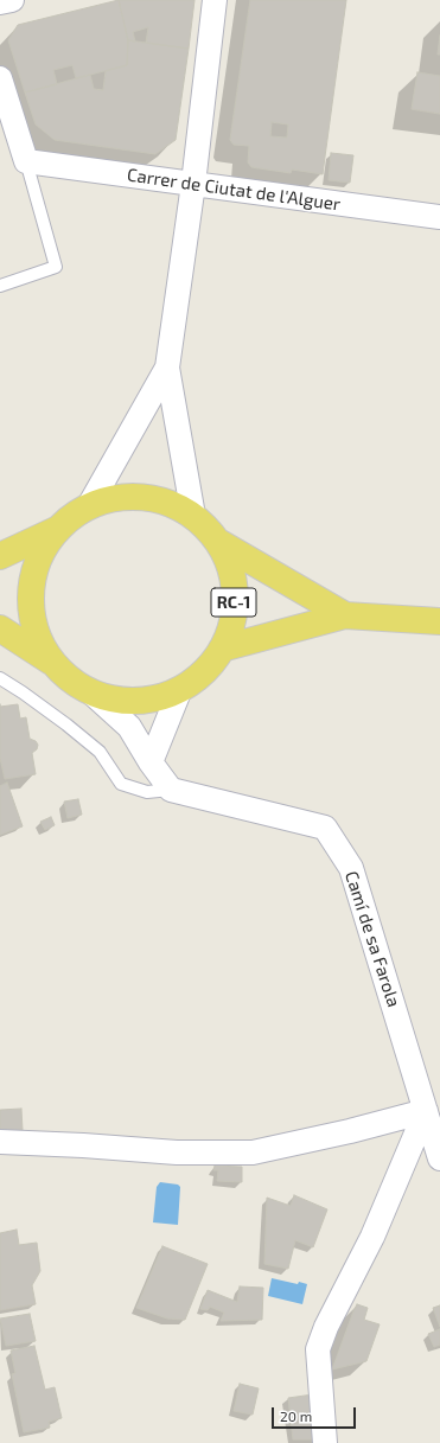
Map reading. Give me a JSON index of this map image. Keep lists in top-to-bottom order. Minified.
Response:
{"streets":{"main road":["RC-1"],"street":["Carrer de Ciutat de l'Alguer","Camí de sa Farola"]},"scale_bar":"20 m"}
